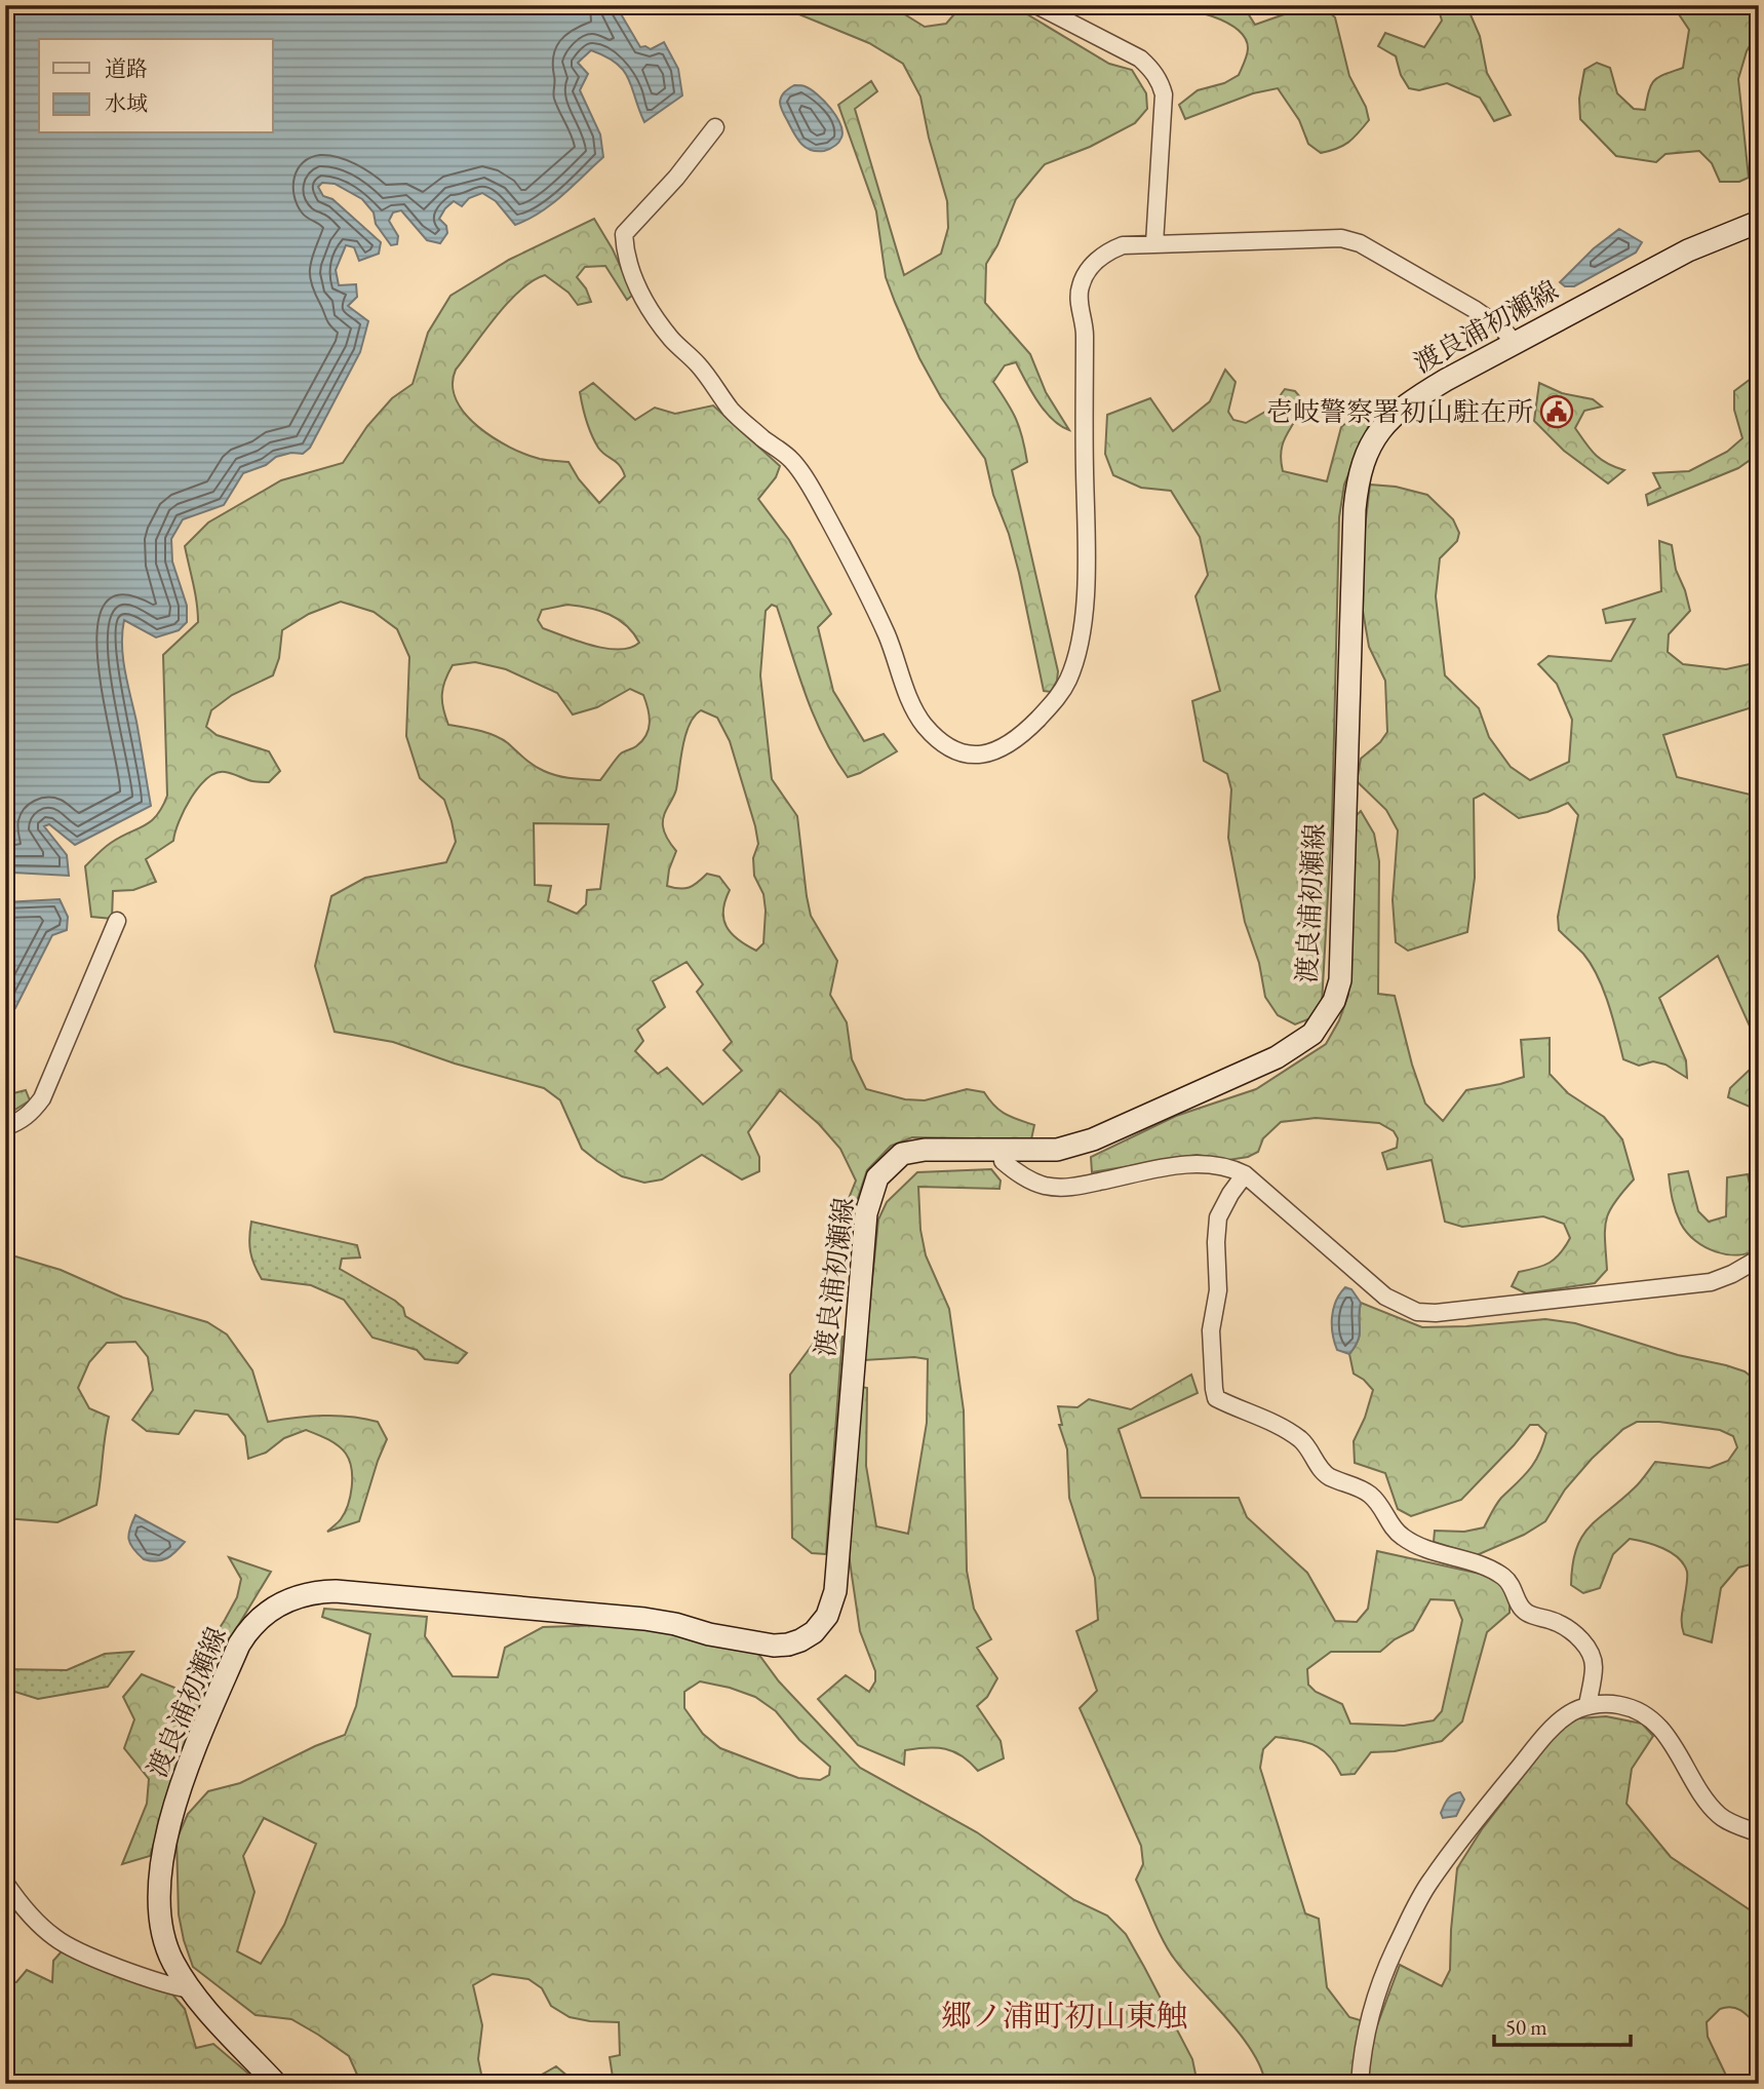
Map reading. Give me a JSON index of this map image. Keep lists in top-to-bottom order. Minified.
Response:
{"streets":{"main road":["渡良浦初瀬線"]},"districts":["郷ノ浦町初山東触"],"places":{"public building":["壱岐警察署初山駐在所"]},"legend":["道路","水域"],"scale_bar":"50 m"}
